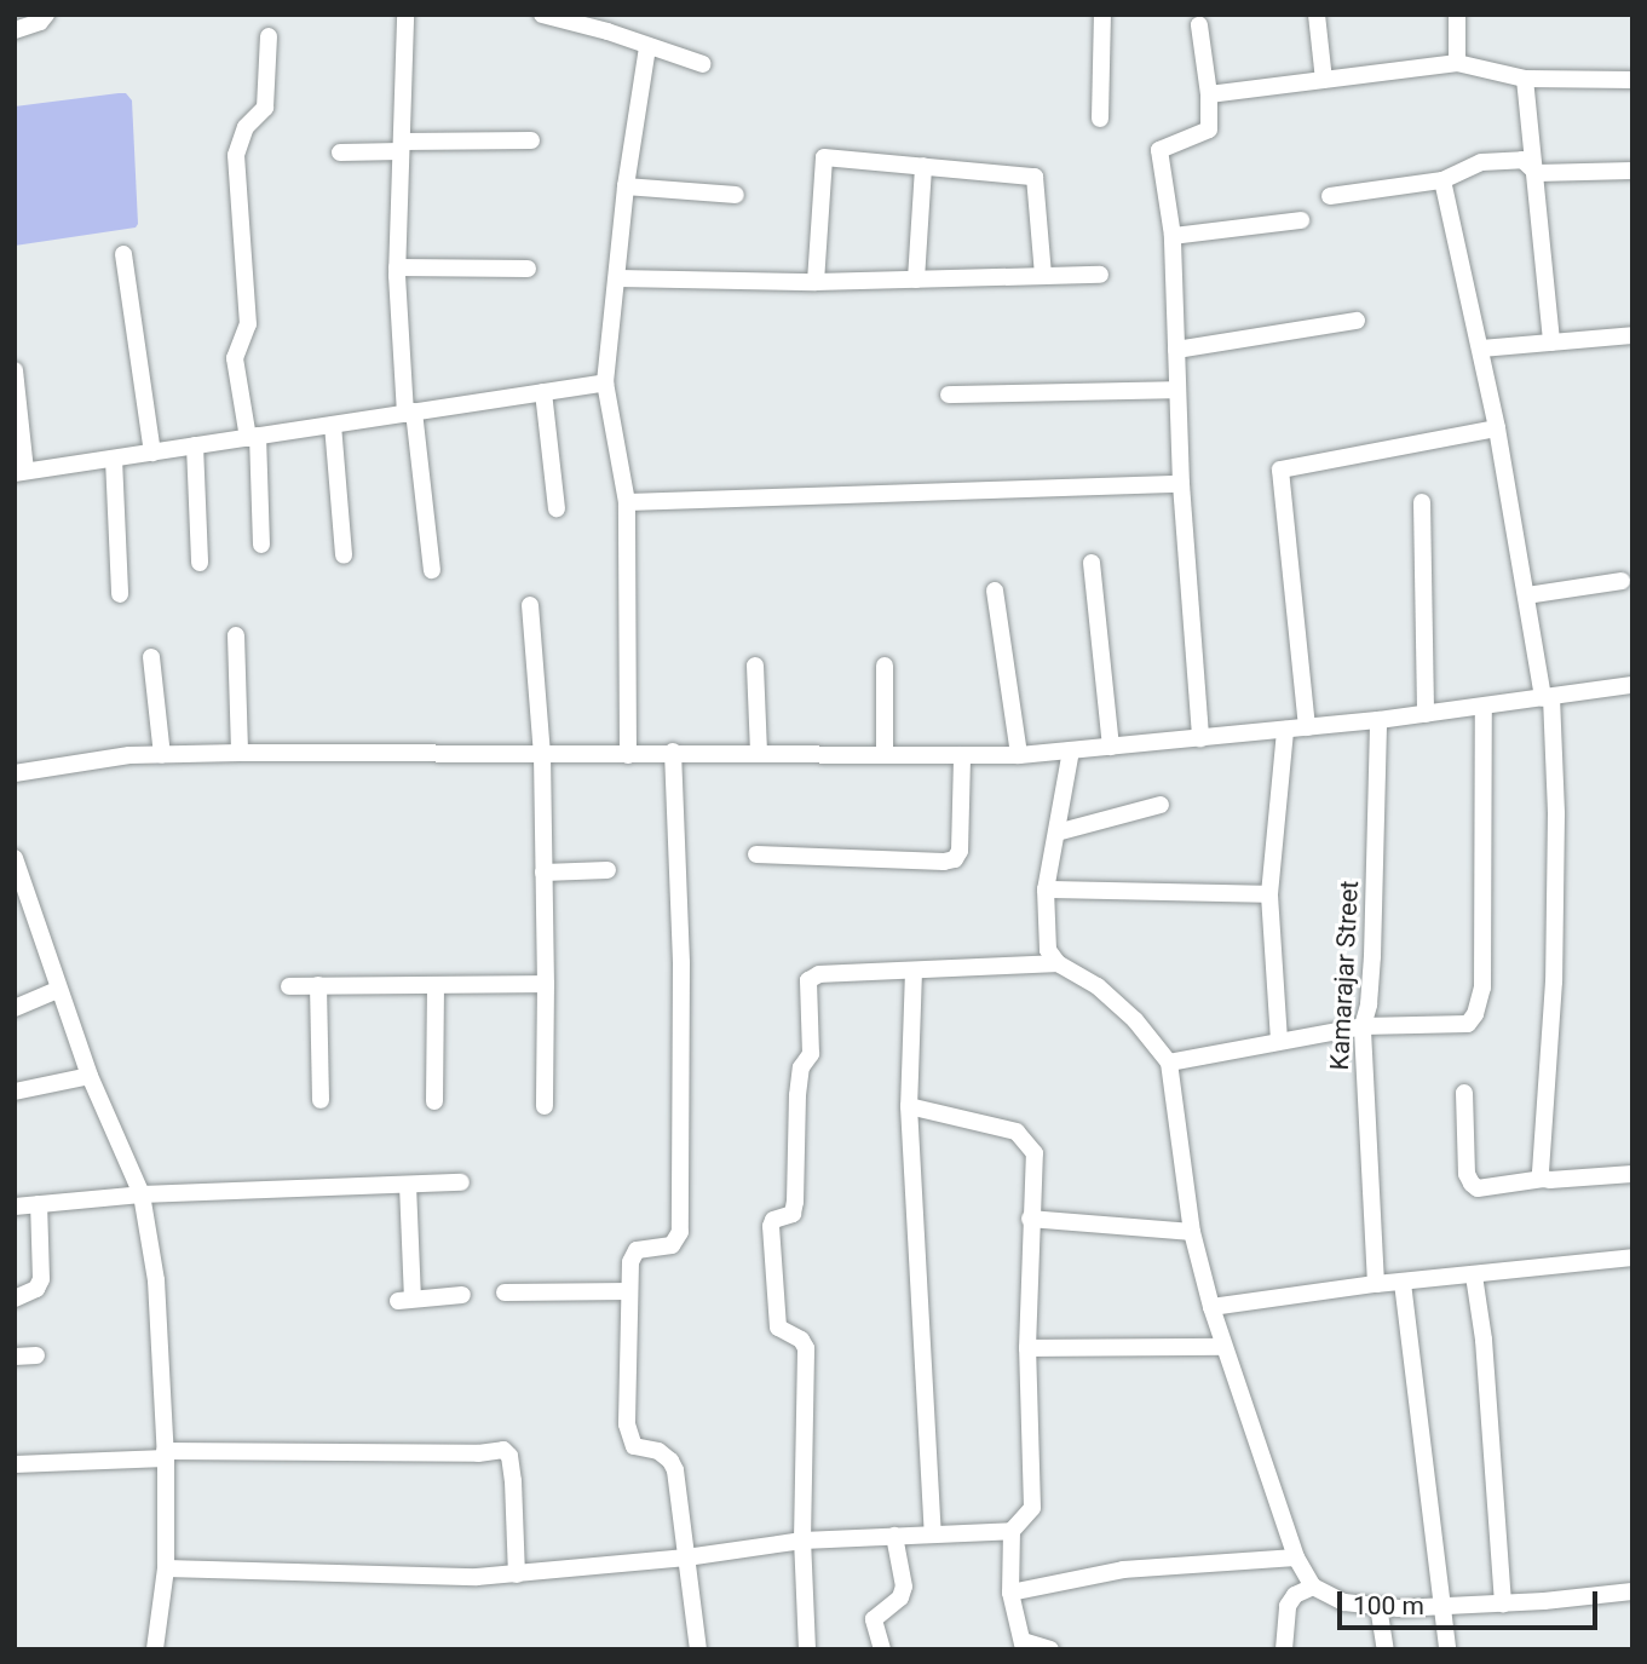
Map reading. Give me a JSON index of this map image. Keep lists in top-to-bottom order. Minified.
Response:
{"streets":{"street":["Kamarajar Street"]},"scale_bar":"100 m"}
